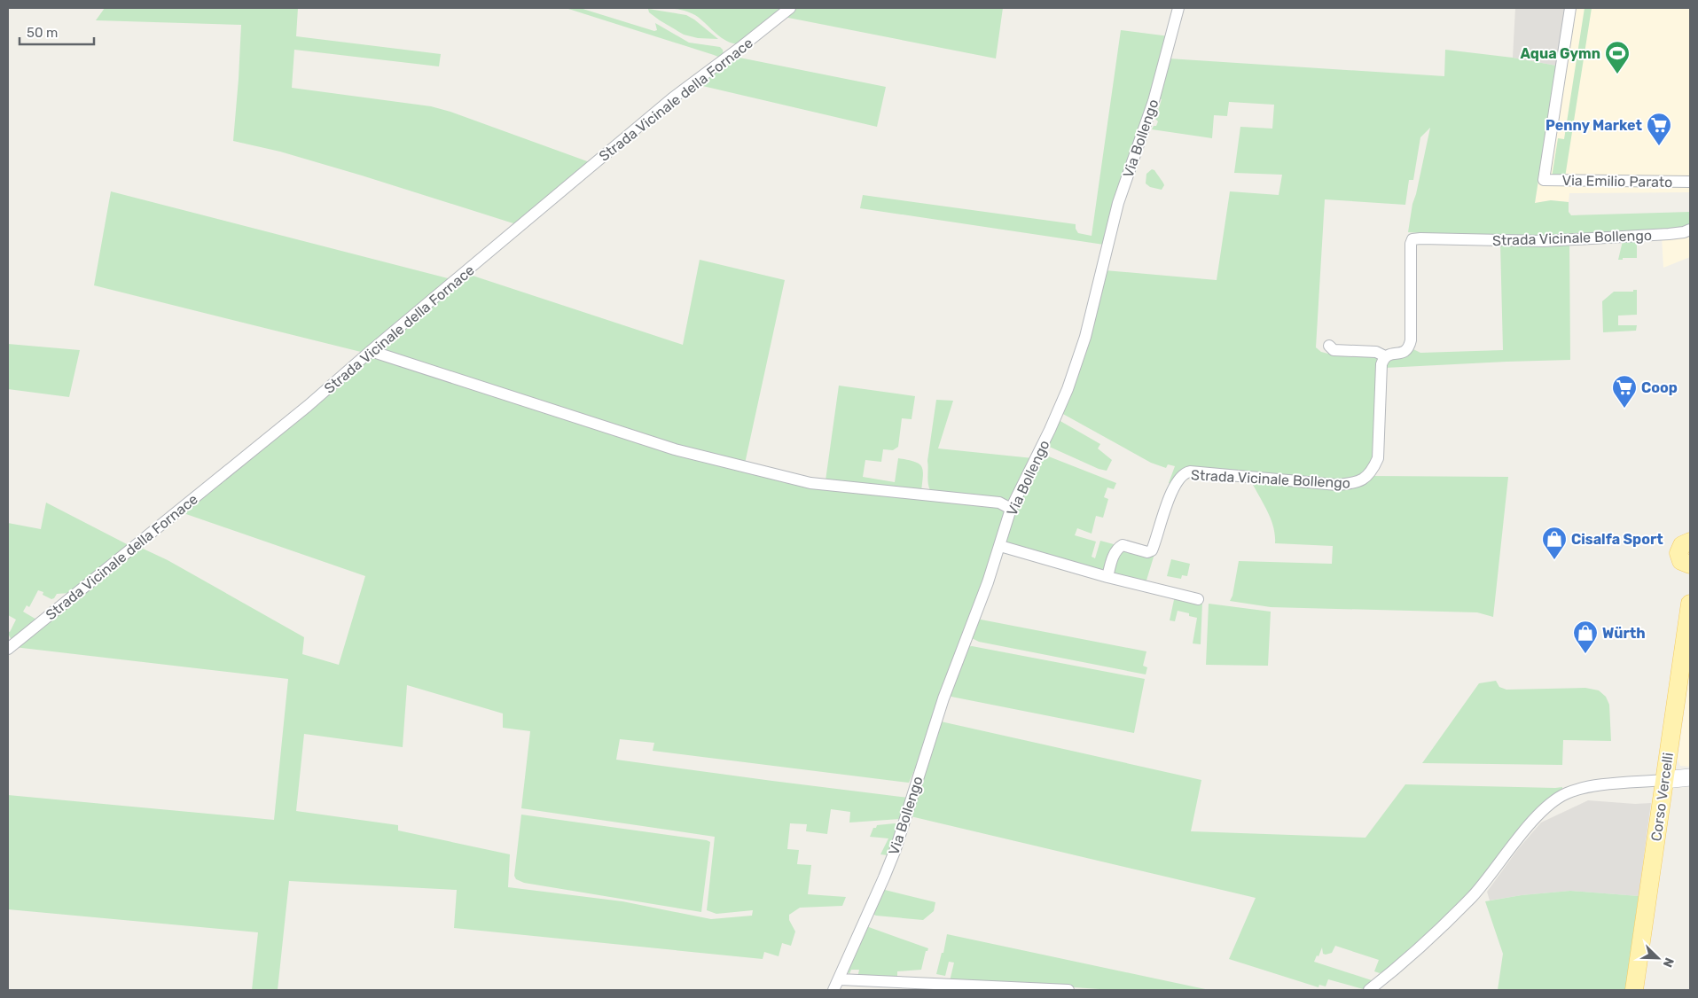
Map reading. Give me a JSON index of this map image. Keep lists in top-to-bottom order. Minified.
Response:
{"streets":{"main road":["Corso Vercelli"],"street":["Strada Vicinale della Fornace","Via Bollengo","Via Emilio Parato","Strada Vicinale Bollengo"]},"places":{"sports":["Aqua Gymn"],"supermarket":["Penny Market","Coop"],"shop":["Cisalfa Sport","Würth"]},"scale_bar":"50 m","north":"bottom right"}
